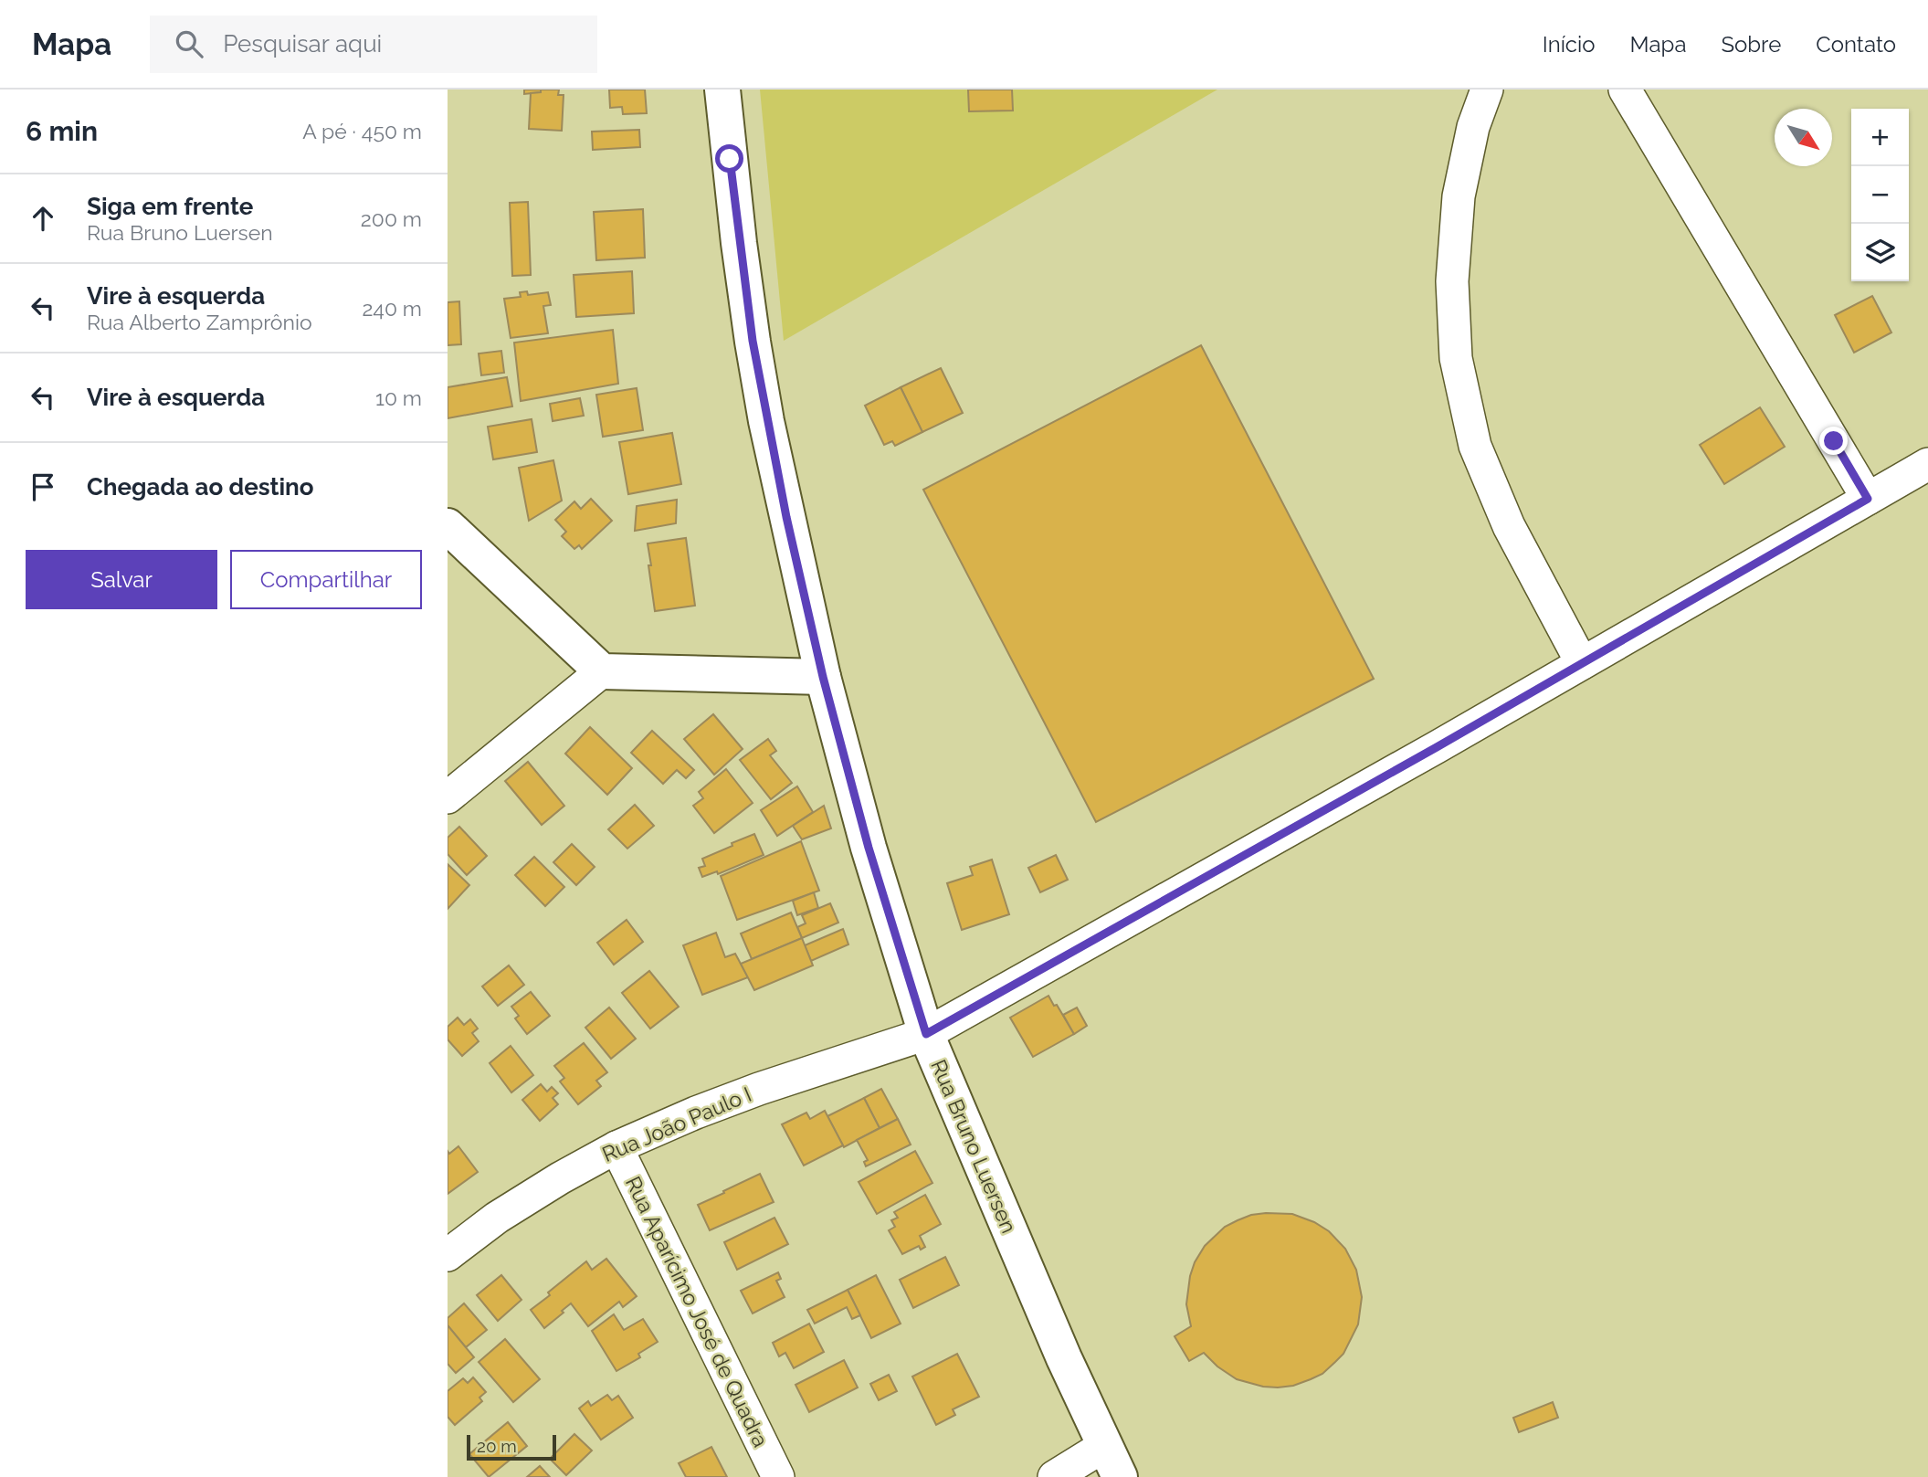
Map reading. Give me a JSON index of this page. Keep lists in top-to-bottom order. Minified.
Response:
{"streets":{"main road":["Rua Bruno Luersen"],"street":["Rua João Paulo I","Rua Aparícimo José de Quadra"]},"crossings":[["Rua João Paulo I","Rua Bruno Luersen"],["Rua João Paulo I","Rua Aparícimo José de Quadra"]],"scale_bar":"20 m","north":"bottom right","page":{"header":"Mapa","search":"Pesquisar aqui","nav":["Início","Mapa","Sobre","Contato"],"heading":["6 min","A pé · 450 m"],"map_buttons":["+","−"],"list":[["Siga em frente","Rua Bruno Luersen","200 m"],["Vire à esquerda","Rua Alberto Zamprônio","240 m"],["Vire à esquerda","10 m"],"Chegada ao destino"],"buttons":["Salvar","Compartilhar"],"scale":"20 m"}}
